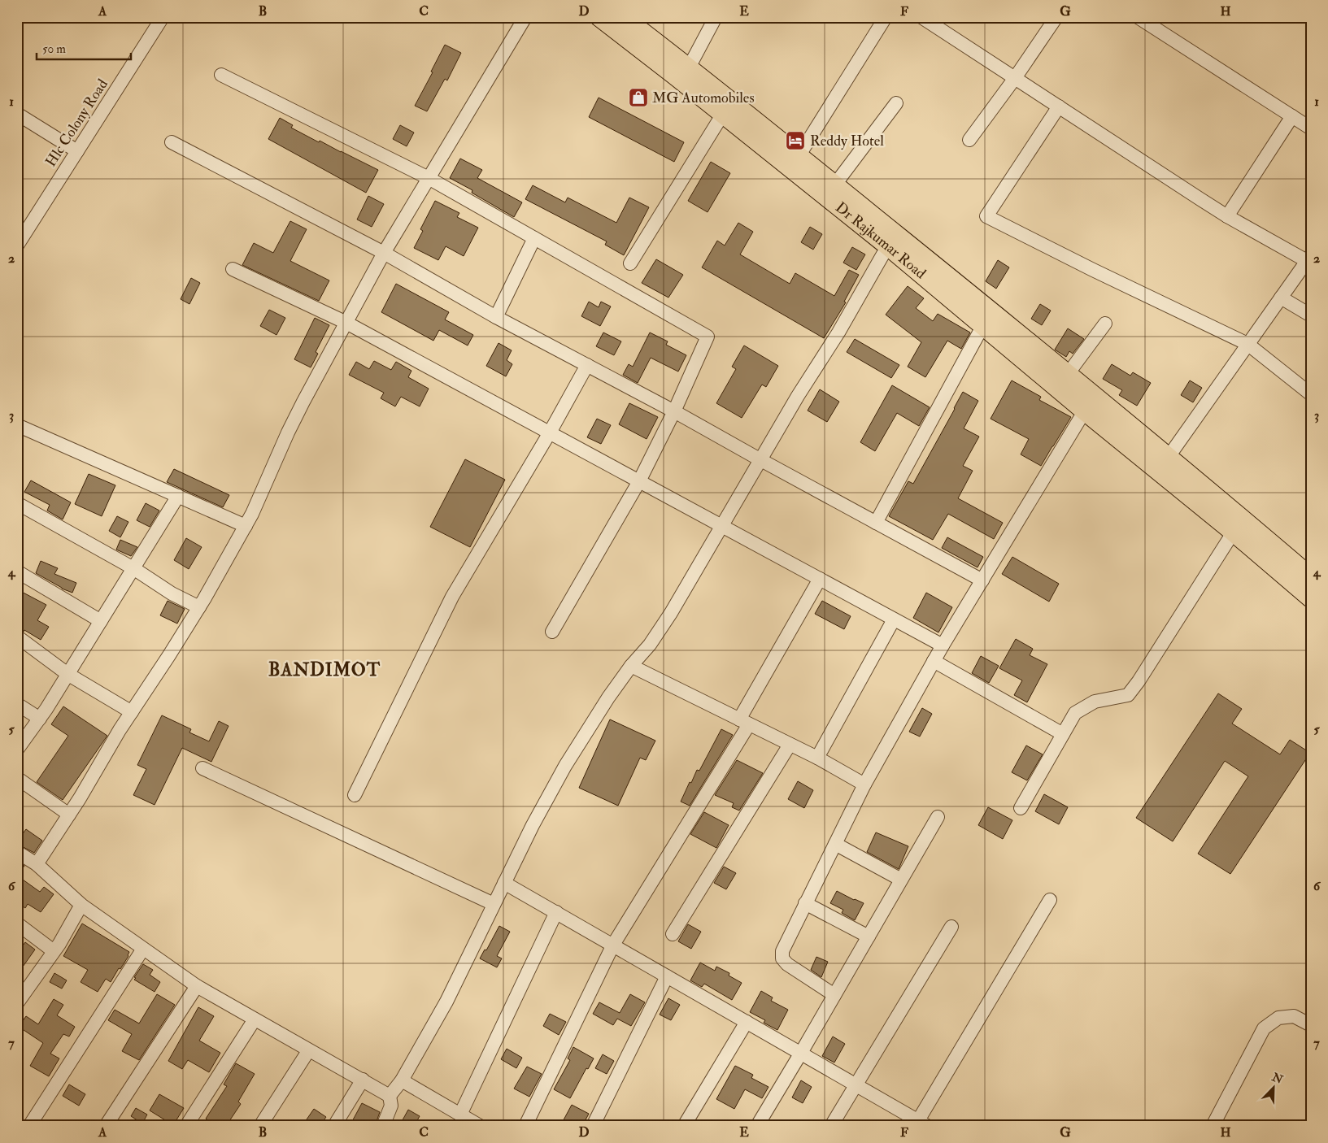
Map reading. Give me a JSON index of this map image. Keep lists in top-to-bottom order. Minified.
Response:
{"streets":{"highway":["Dr Rajkumar Road"],"street":["Hlc Colony Road"]},"districts":["BANDIMOT"],"places":{"shop":["MG Automobiles"],"hotel":["Reddy Hotel"]},"scale_bar":"50 m","north":"top right","grid":{"columns":["A","B","C","D","E","F","G","H"],"rows":["1","2","3","4","5","6","7"]}}
